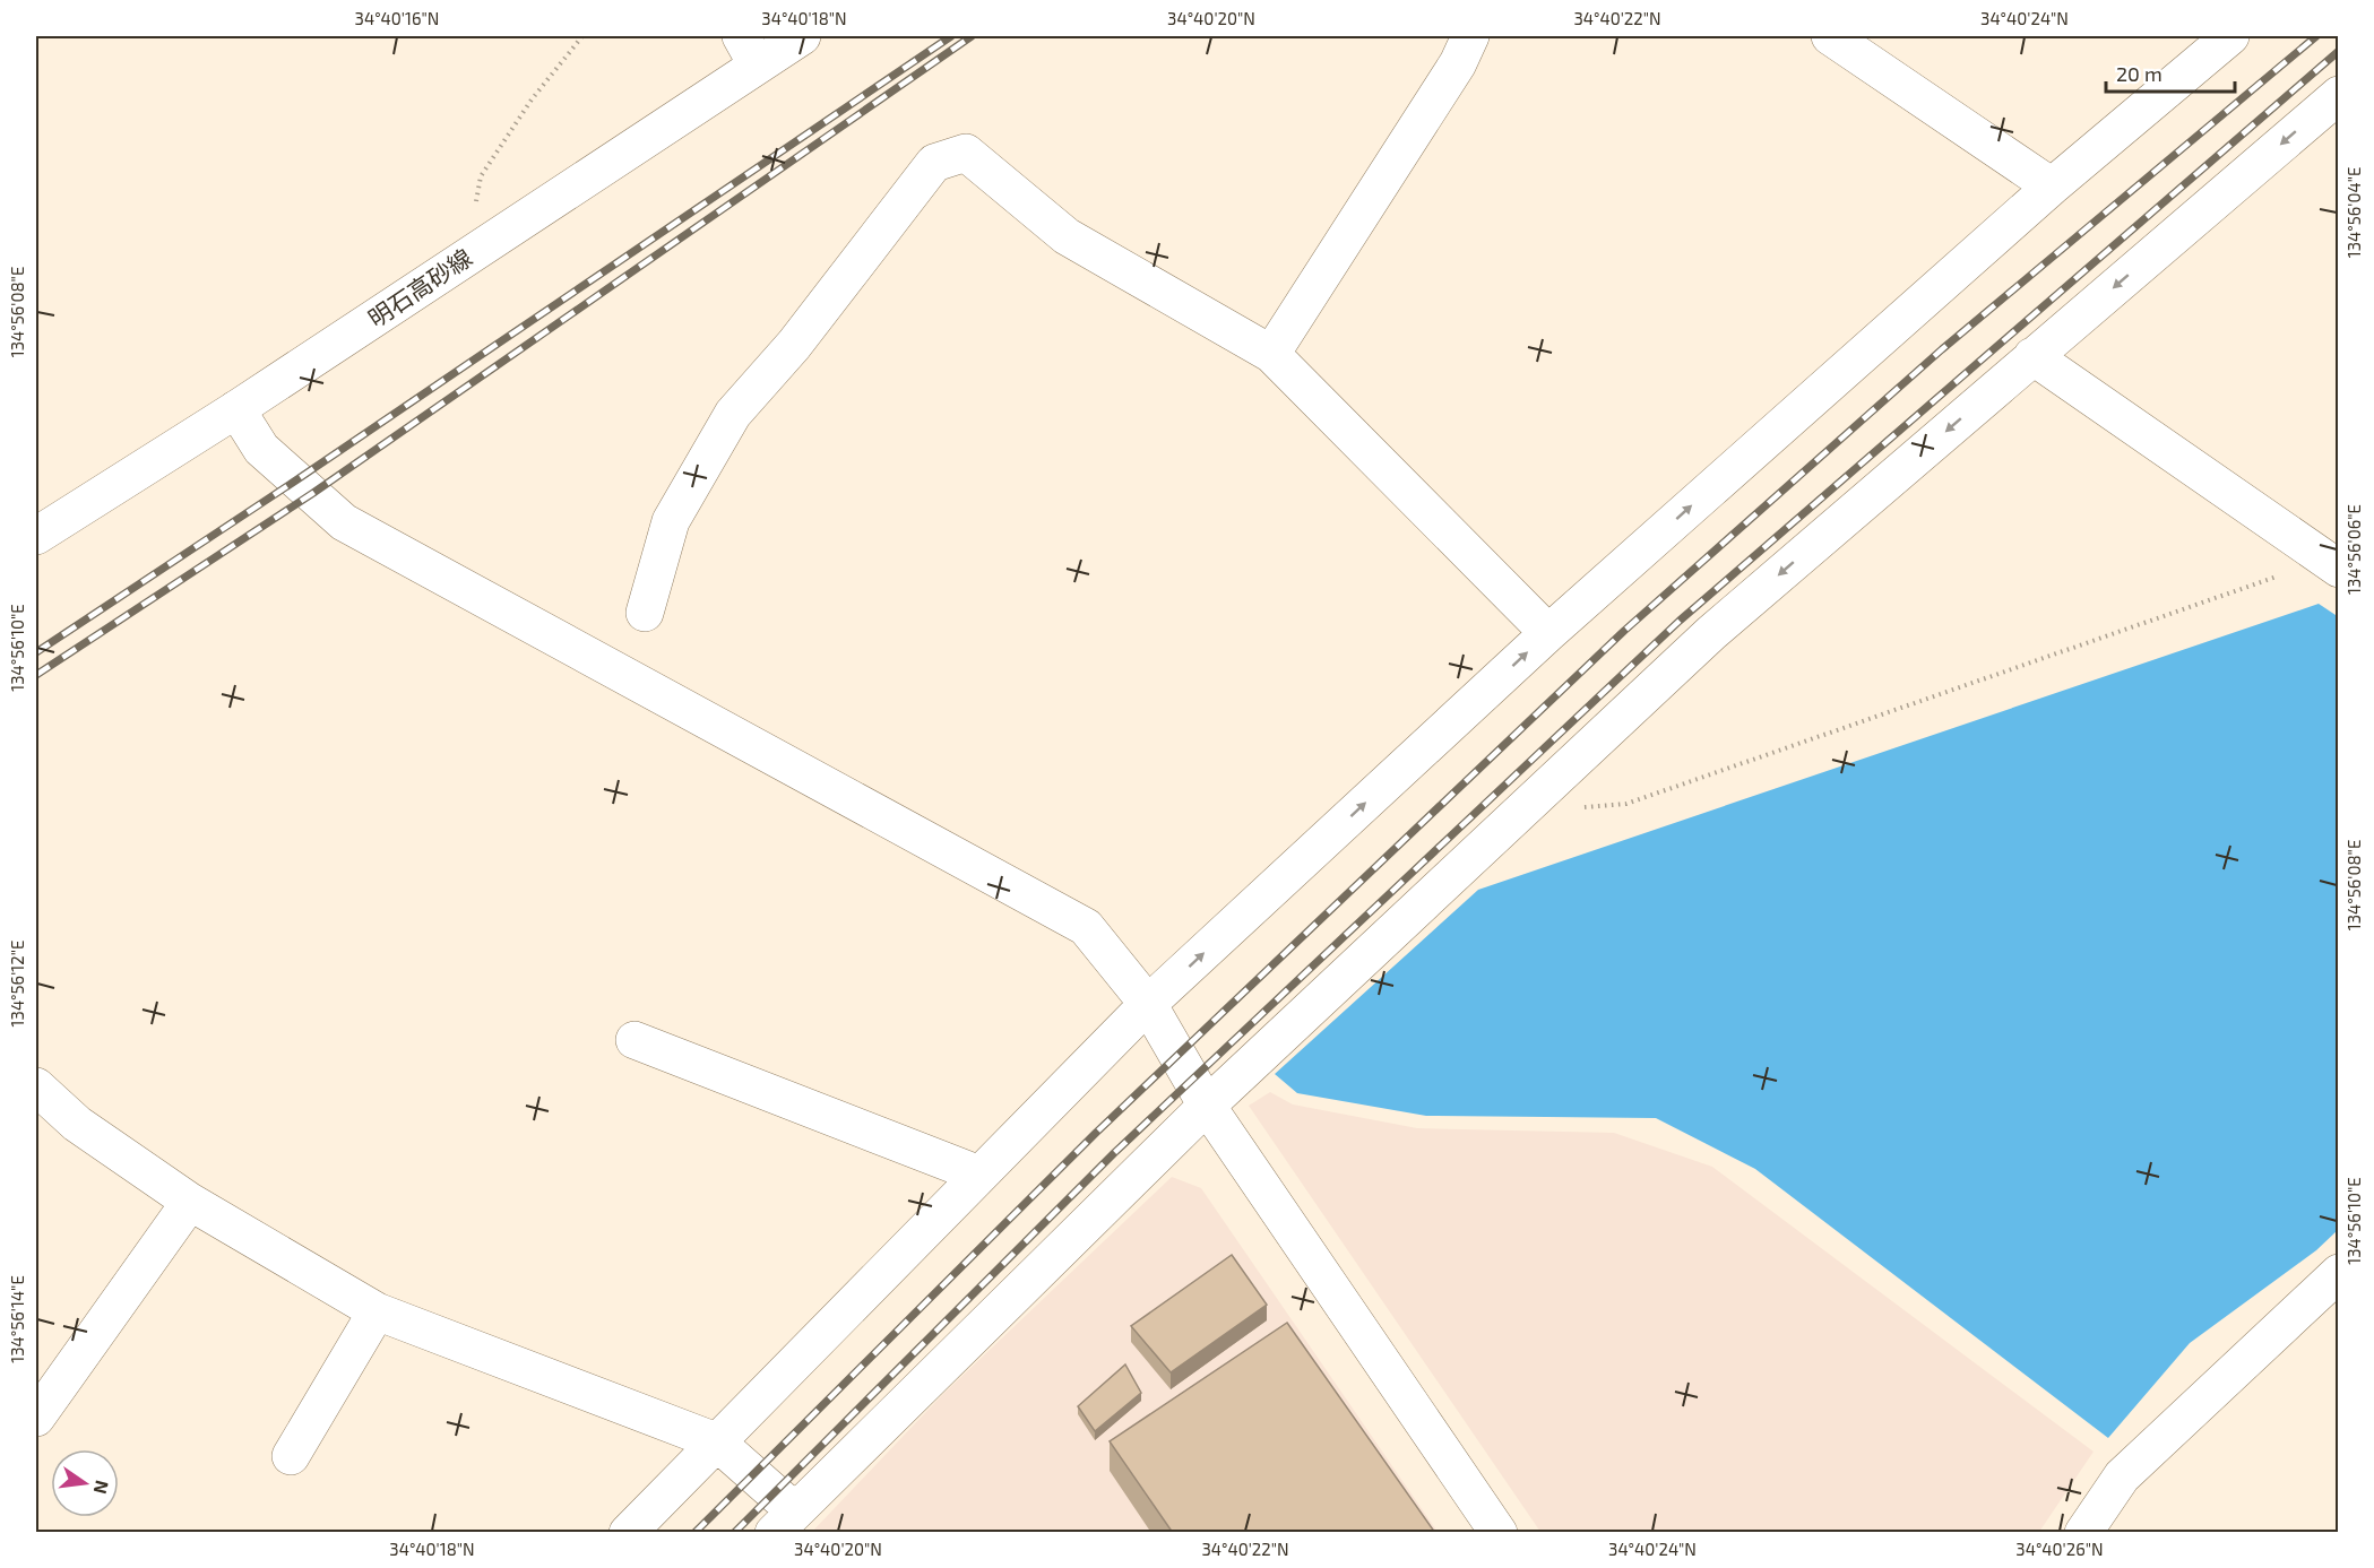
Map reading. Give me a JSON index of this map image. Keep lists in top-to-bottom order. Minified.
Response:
{"streets":{"street":["明石高砂線"]},"scale_bar":"20 m","north":"right","coordinates":["34°40'16\"N","34°40'18\"N","34°40'20\"N","34°40'22\"N","34°40'24\"N","134°56'04\"E","134°56'08\"E","134°56'06\"E","134°56'10\"E","134°56'12\"E","134°56'14\"E","34°40'26\"N"]}
